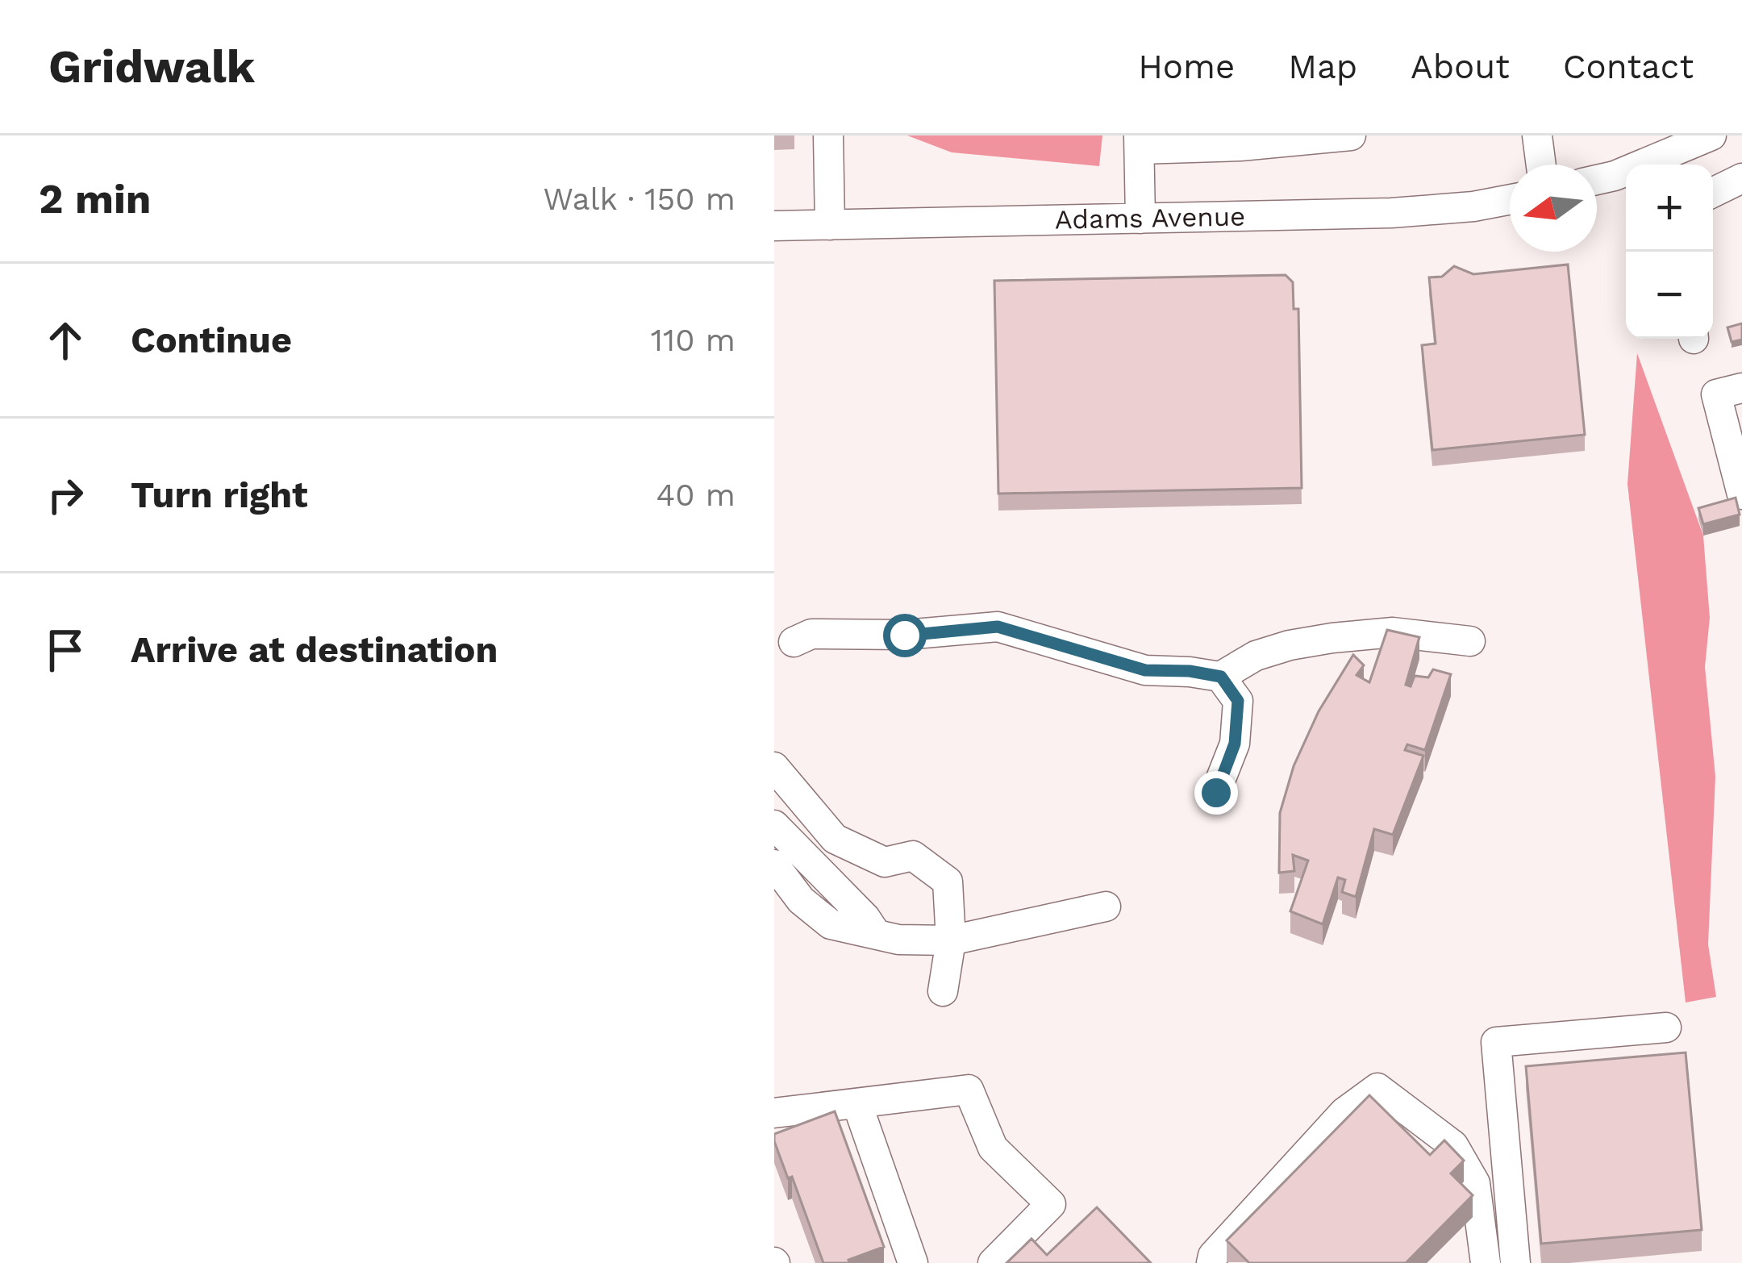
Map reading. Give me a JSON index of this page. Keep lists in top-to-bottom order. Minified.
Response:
{"streets":{"street":["Adams Avenue"]},"north":"left","page":{"header":"Gridwalk","nav":["Home","Map","About","Contact"],"heading":["2 min","Walk · 150 m"],"map_buttons":["+","−"],"list":[["Continue","110 m"],["Turn right","40 m"],"Arrive at destination"]}}
